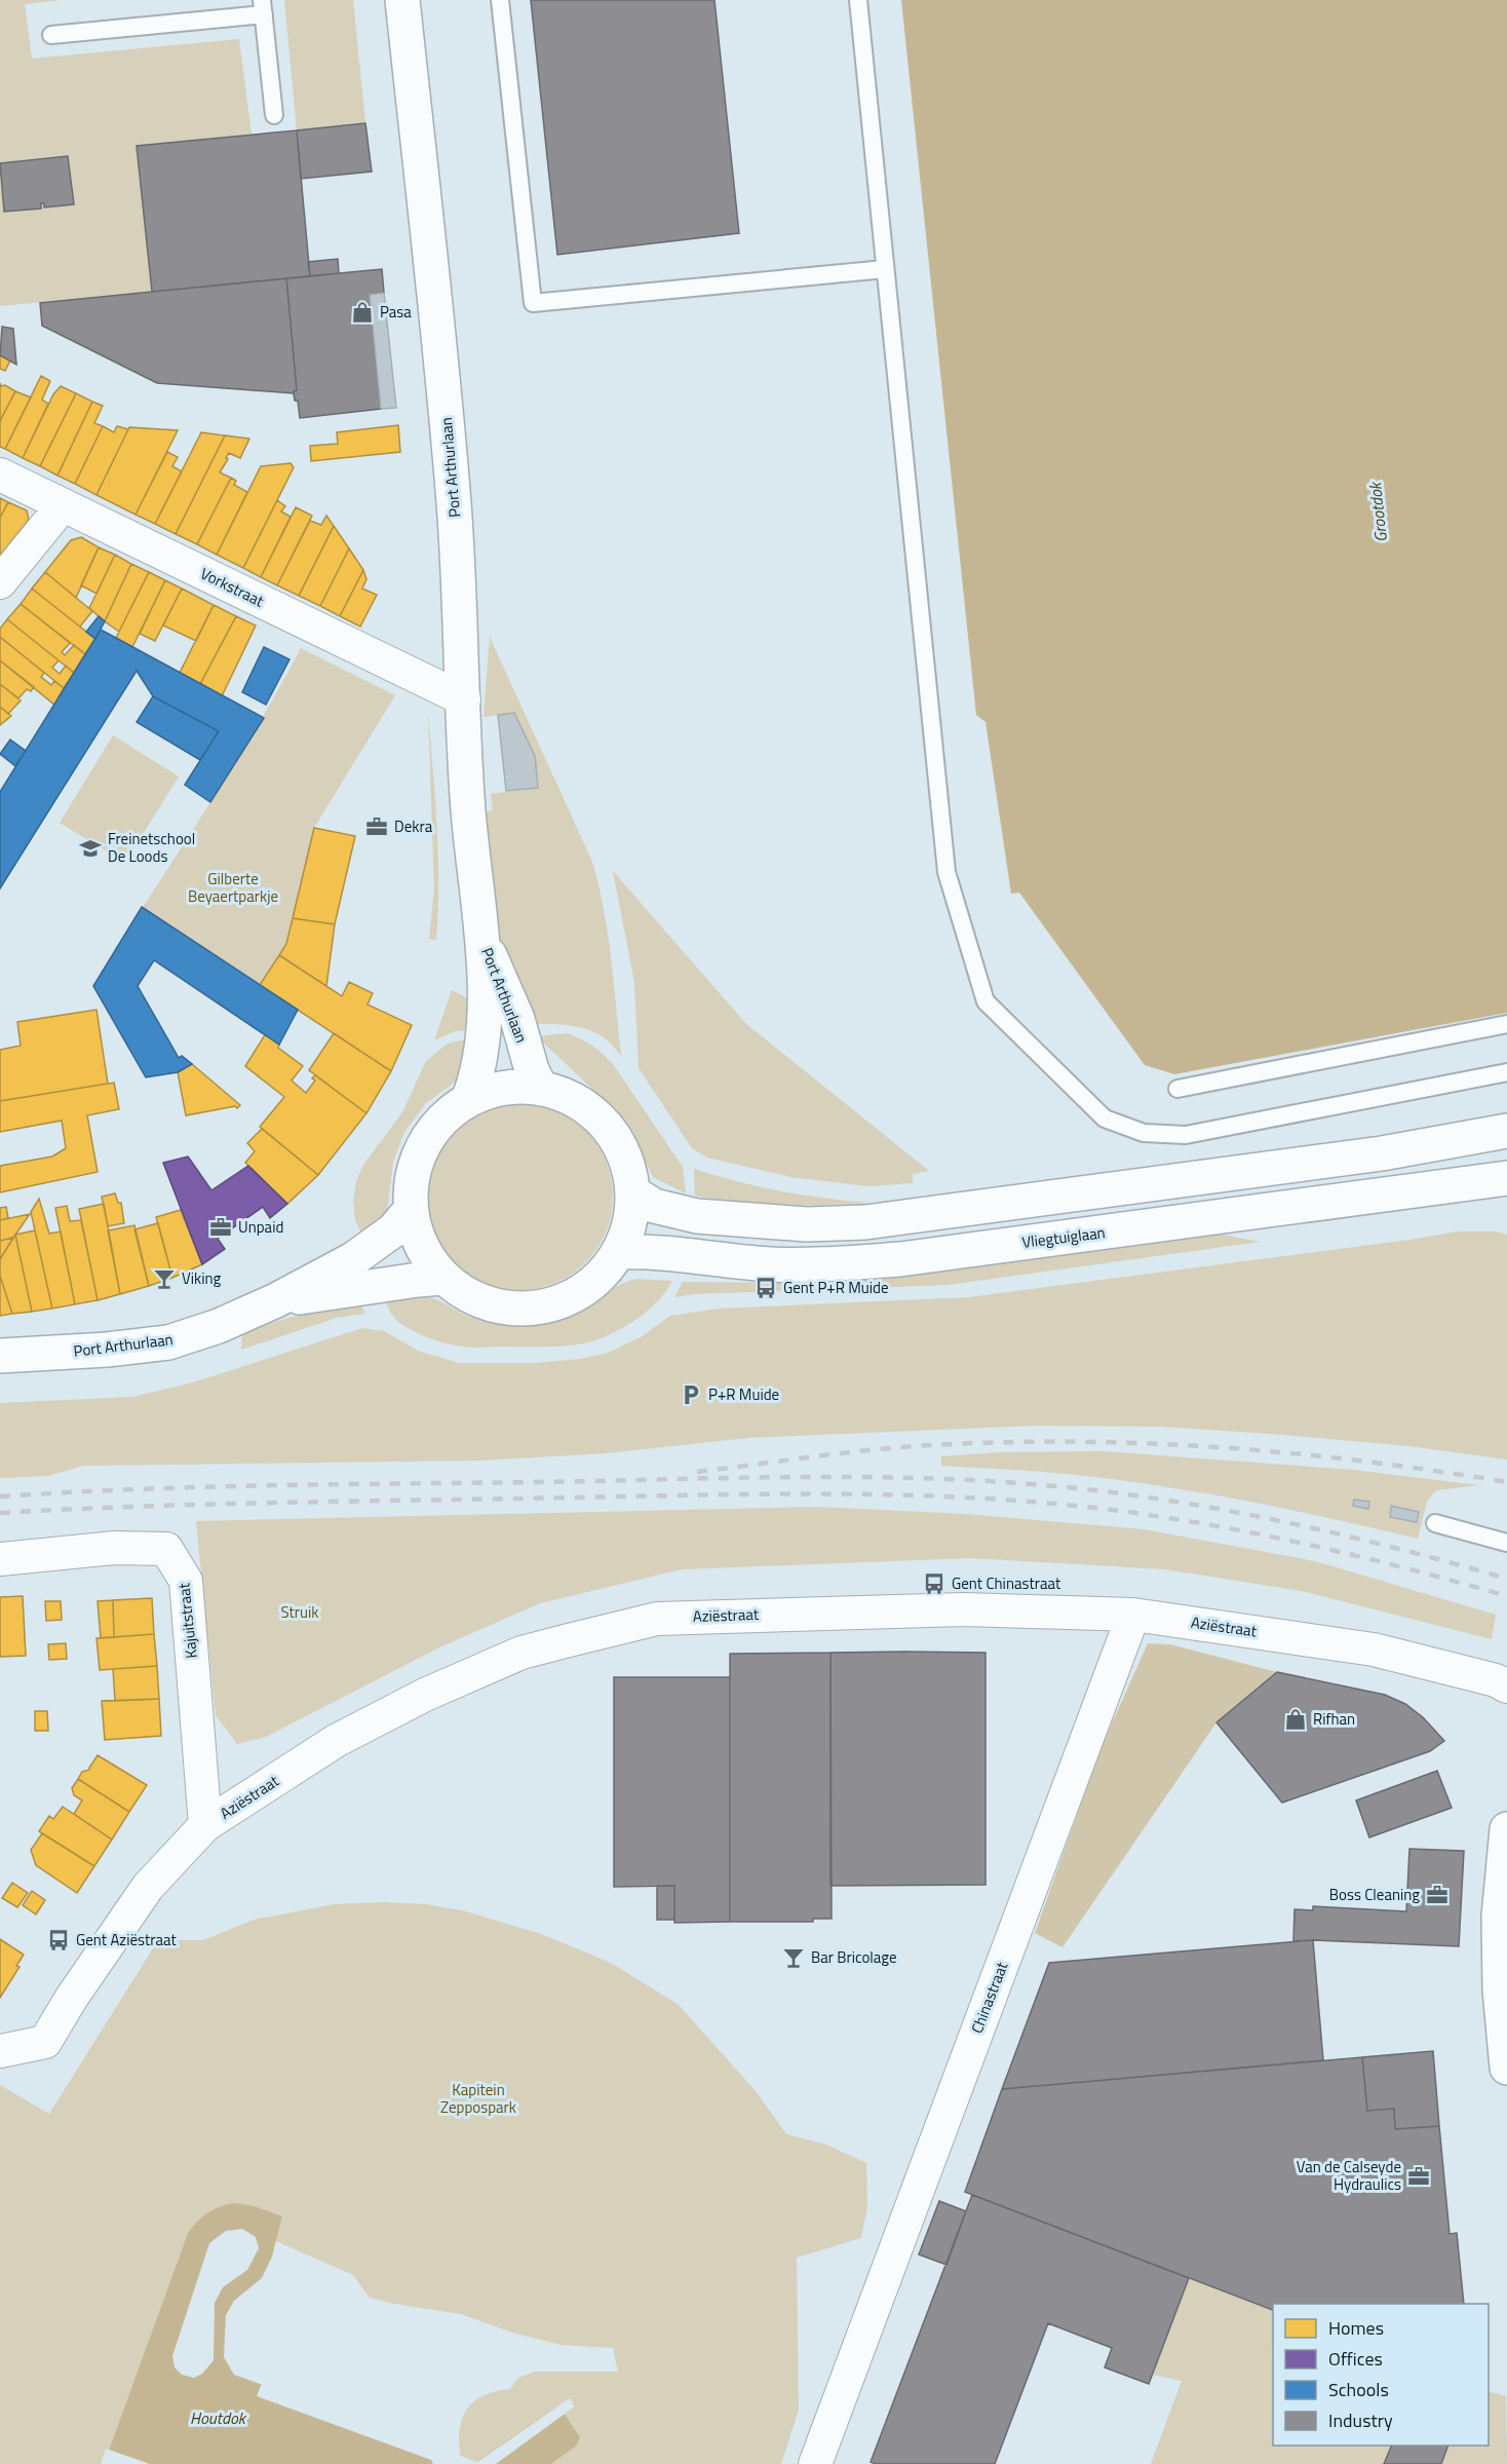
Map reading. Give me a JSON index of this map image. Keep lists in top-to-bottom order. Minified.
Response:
{"streets":{"main road":["Port Arthurlaan","Vliegtuiglaan"],"street":["Vorkstraat","Aziëstraat","Kajuitstraat","Chinastraat"]},"crossings":[["Port Arthurlaan","Vorkstraat"],["Aziëstraat","Kajuitstraat"],["Aziëstraat","Chinastraat"]],"water":["Grootdok","Houtdok"],"parks":["Gilberte Beyaertparkje","Struik","Kapitein Zeppospark"],"places":{"shop":["Pasa","Rifhan"],"office":["Dekra","Unpaid","Boss Cleaning","Van de Calseyde Hydraulics"],"school or university":["Freinetschool De Loods"],"bar":["Viking","Bar Bricolage"],"bus stop":["Gent P+R Muide","Gent Chinastraat","Gent Aziëstraat"],"parking":["P+R Muide"]},"legend":["Homes","Offices","Schools","Industry"]}
